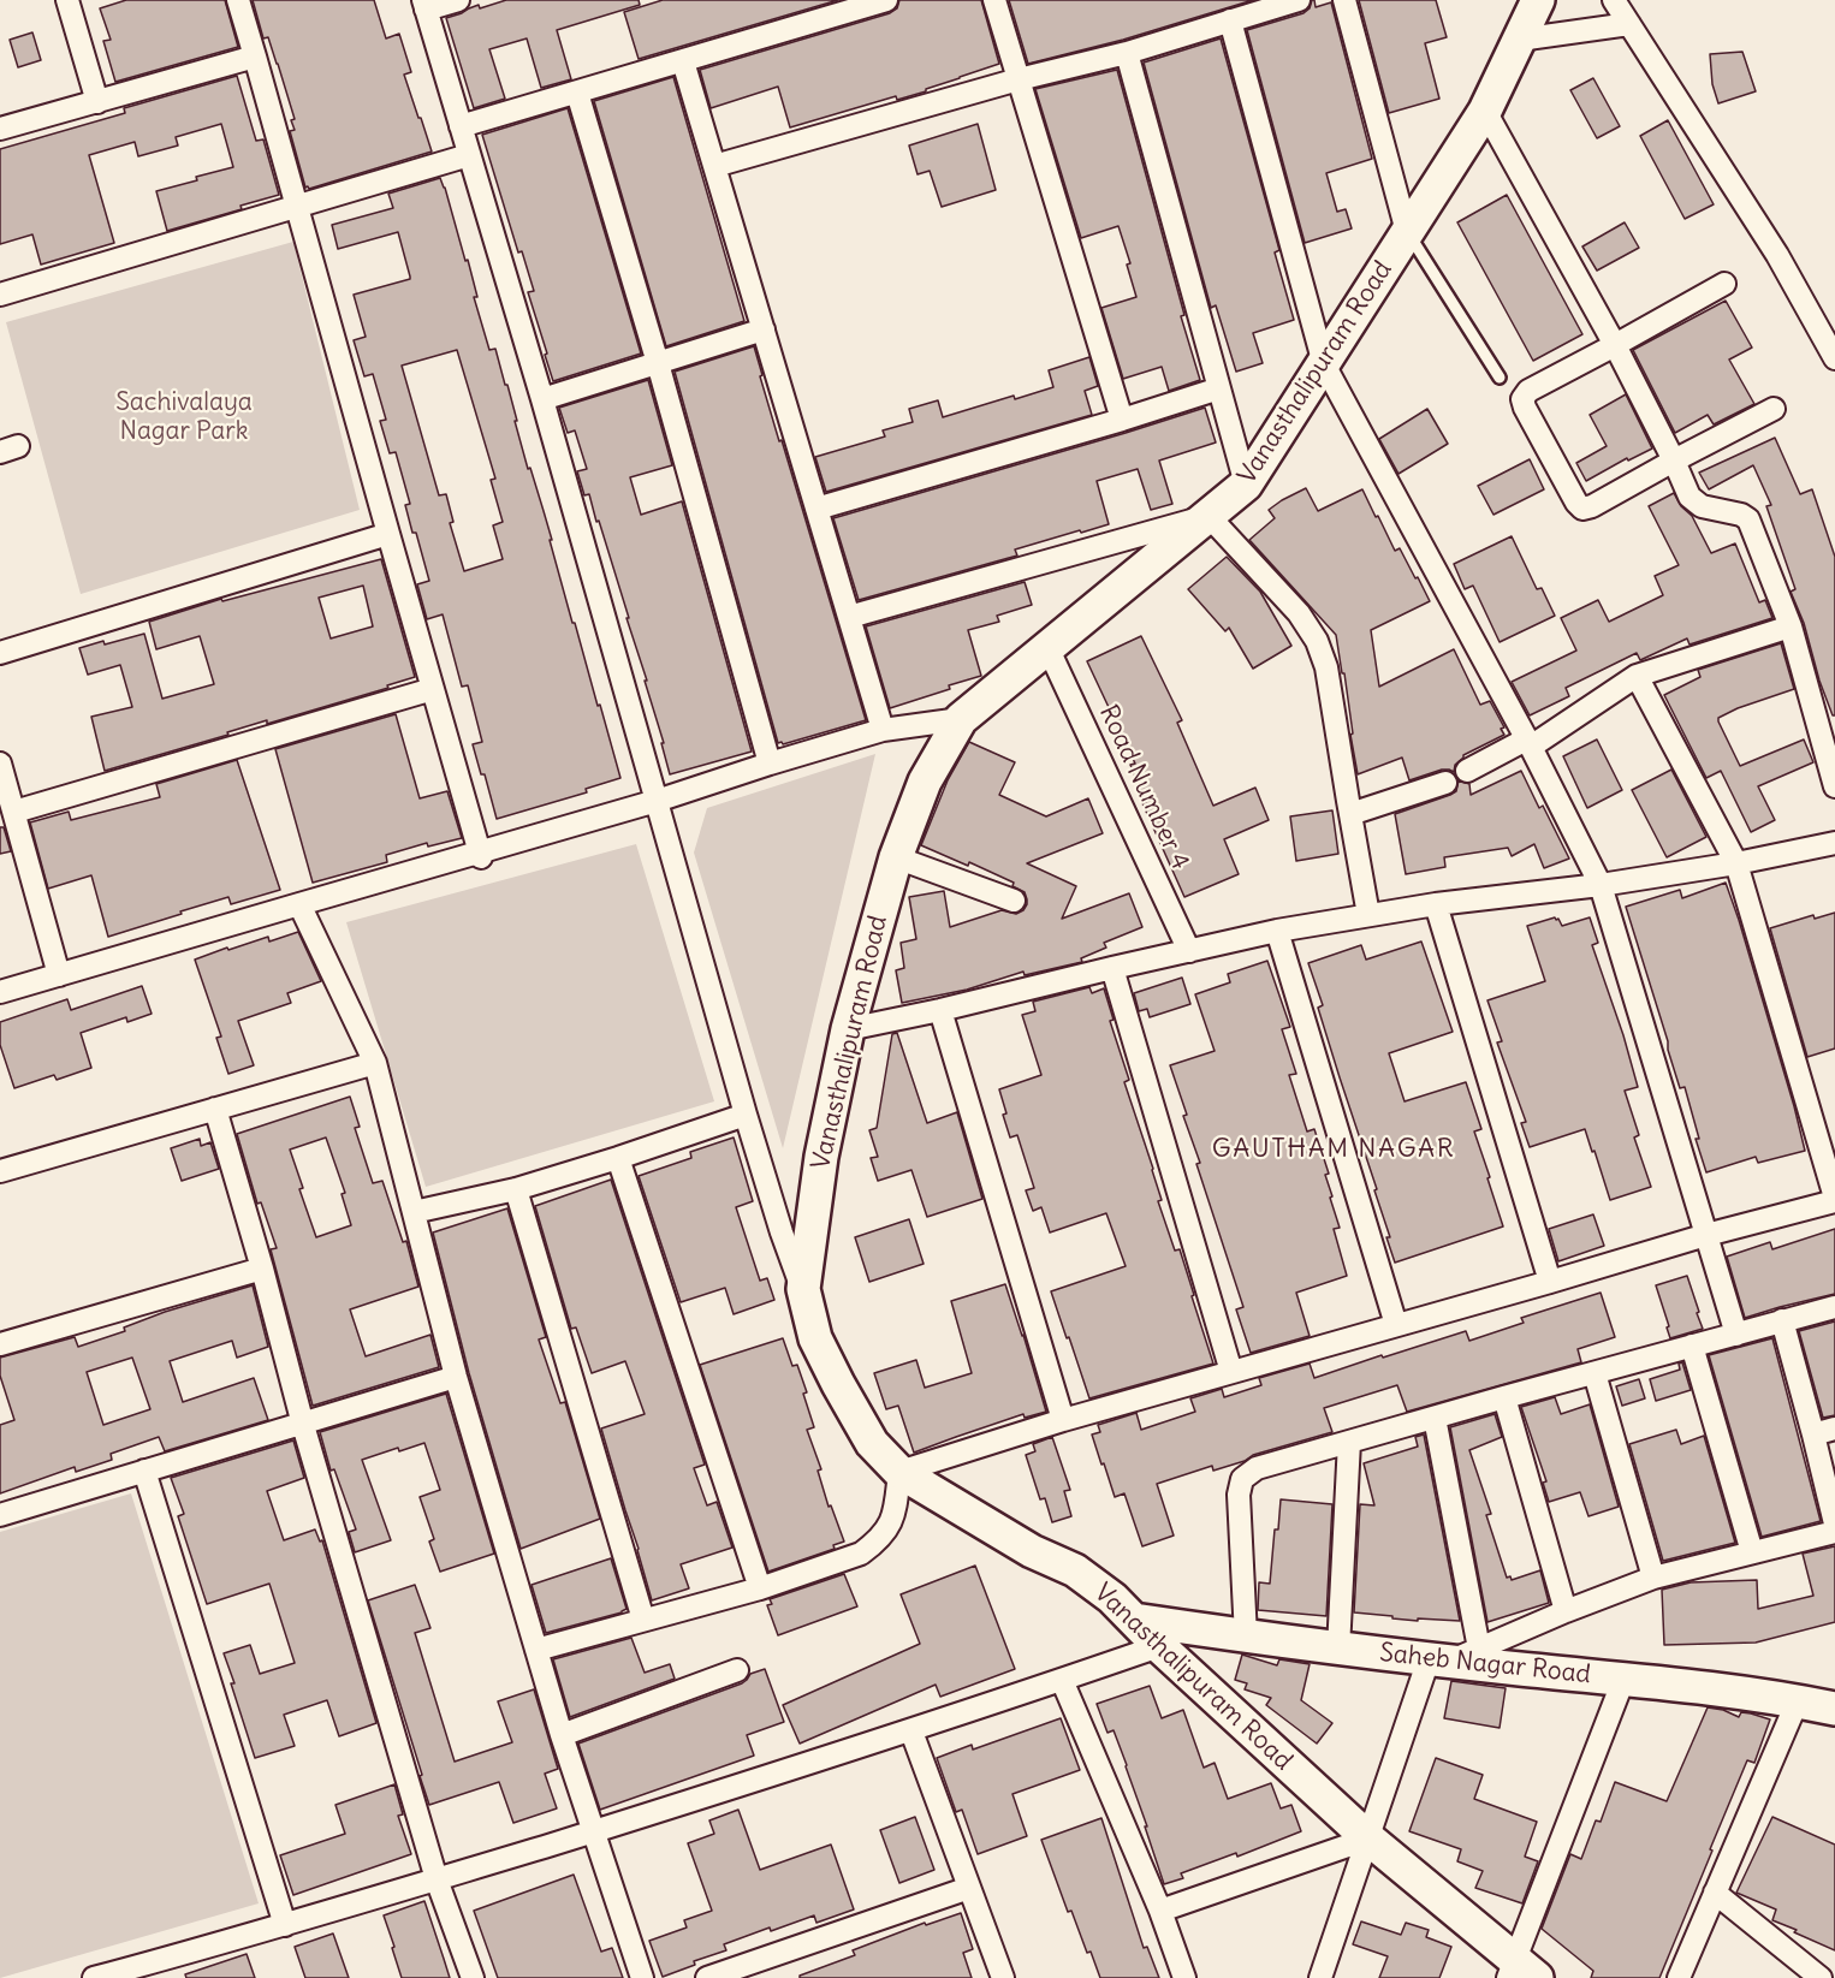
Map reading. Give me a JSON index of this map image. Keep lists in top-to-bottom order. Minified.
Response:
{"streets":{"street":["Vanasthalipuram Road","Road Number 4","Saheb Nagar Road"]},"crossings":[["Vanasthalipuram Road","Road Number 4"],["Vanasthalipuram Road","Saheb Nagar Road"]],"districts":["GAUTHAM NAGAR"],"parks":["Sachivalaya Nagar Park"]}
